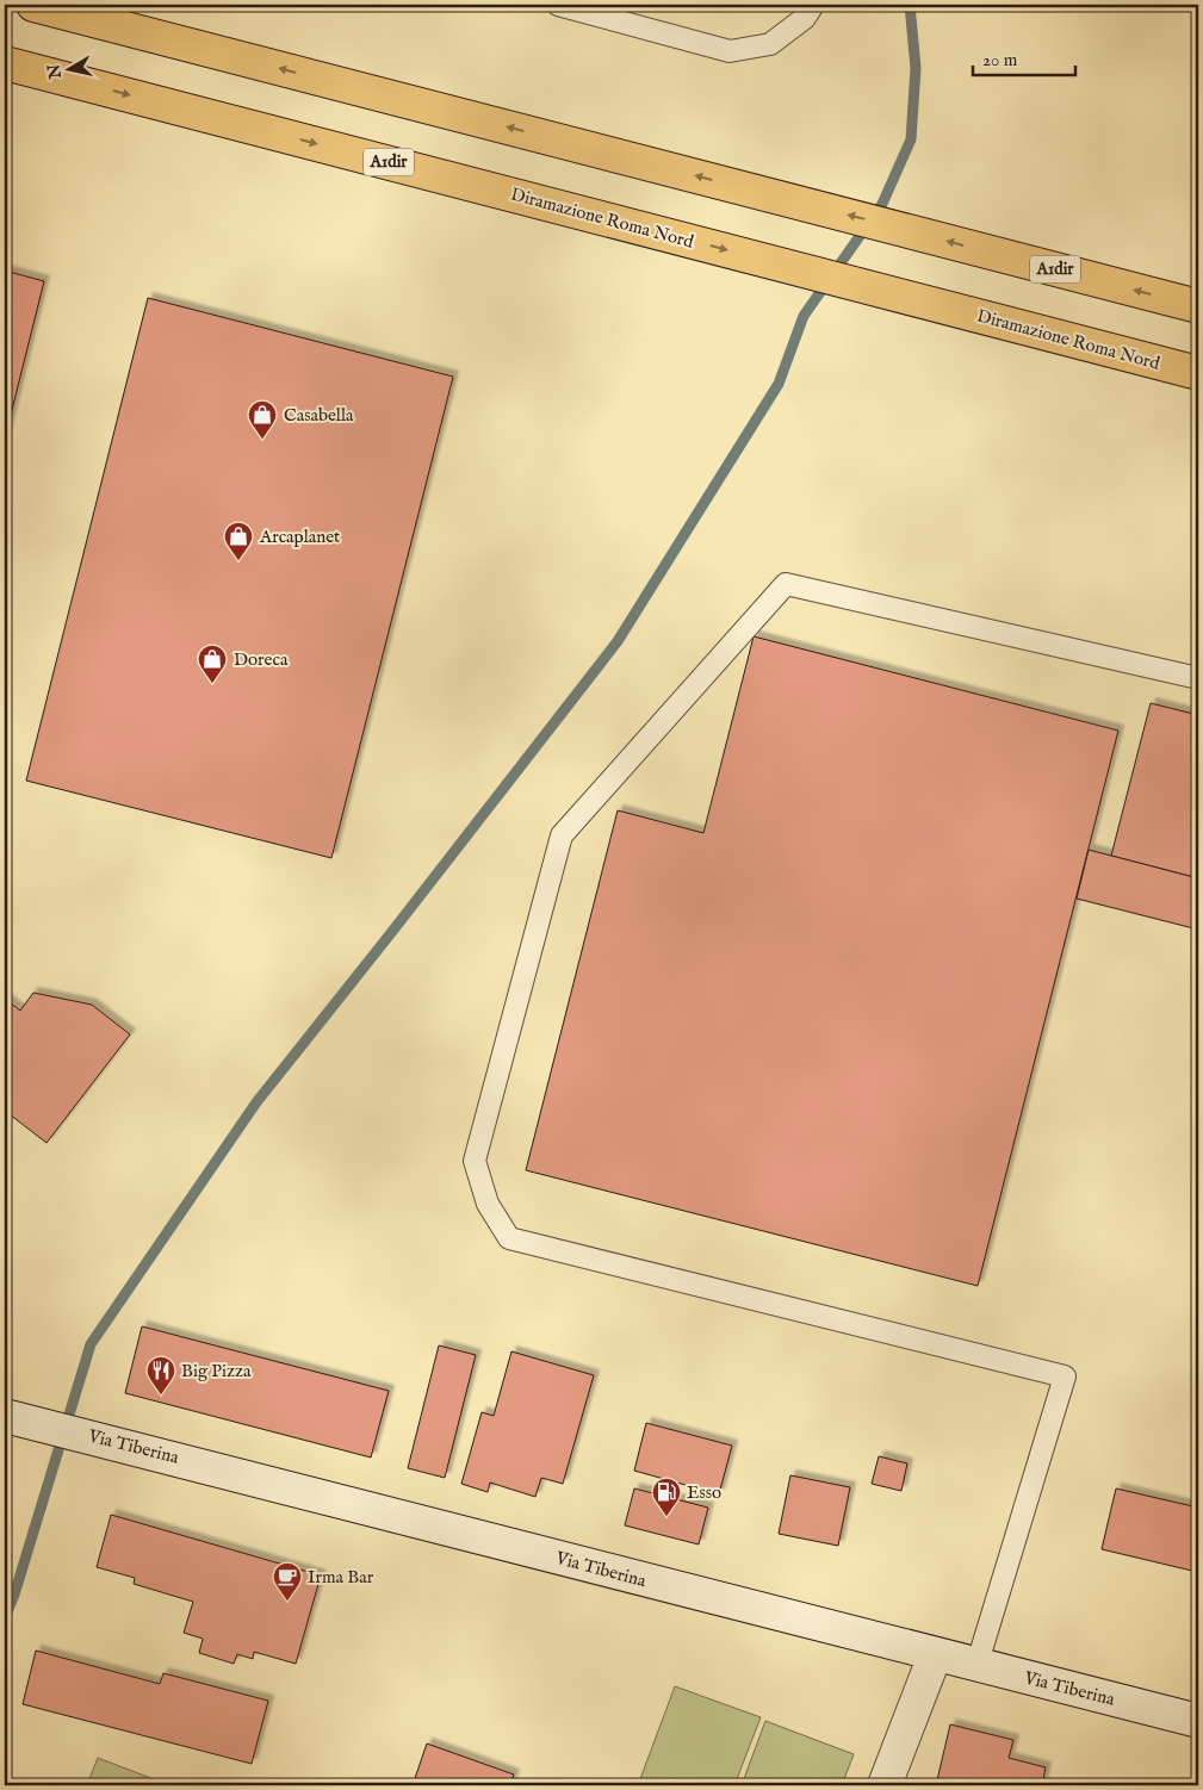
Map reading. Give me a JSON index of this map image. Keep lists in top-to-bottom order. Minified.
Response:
{"streets":{"highway":["A1dir","Diramazione Roma Nord"],"main road":["Via Tiberina"]},"places":{"shop":["Casabella","Arcaplanet","Doreca"],"restaurant":["Big Pizza"],"fuel station":["Esso"],"cafe":["Irma Bar"]},"scale_bar":"20 m","north":"left"}
